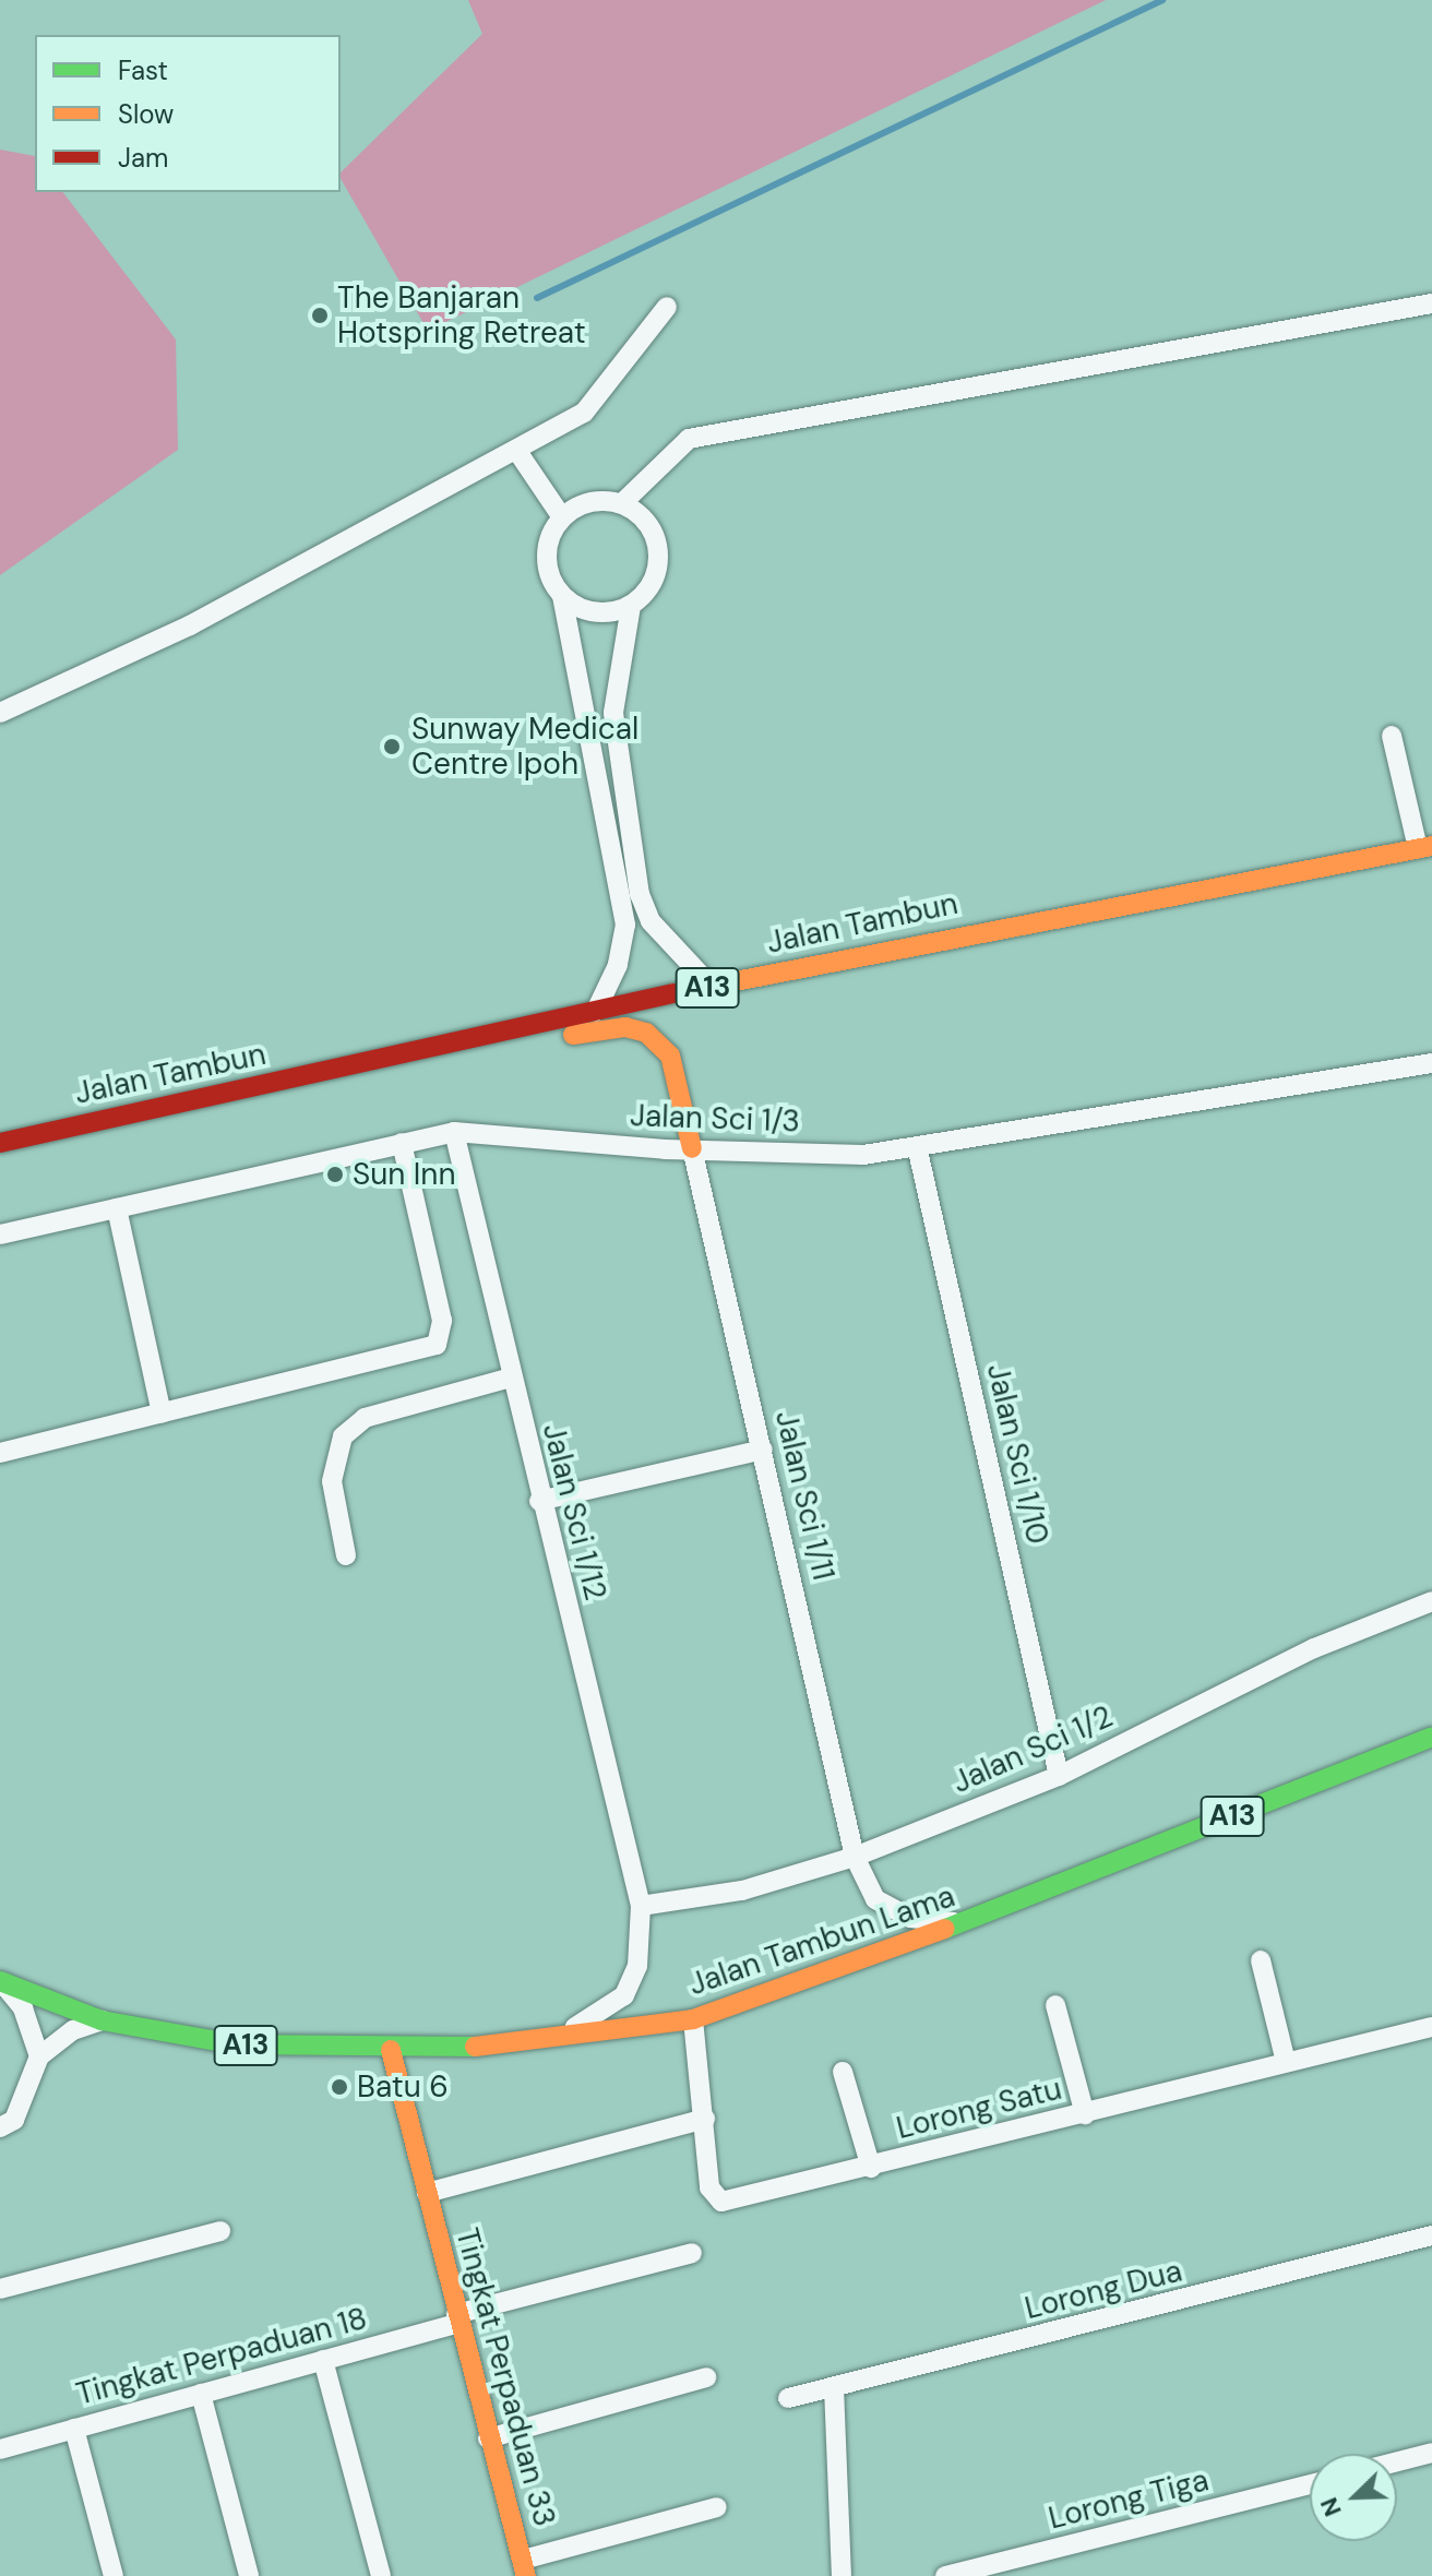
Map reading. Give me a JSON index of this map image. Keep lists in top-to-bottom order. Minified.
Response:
{"streets":{"main road":["Jalan Tambun","A13","Jalan Tambun Lama","Tingkat Perpaduan 33"],"street":["Jalan Sci 1/3","Jalan Sci 1/10","Jalan Sci 1/11","Jalan Sci 1/12","Jalan Sci 1/2","Lorong Satu","Lorong Dua","Tingkat Perpaduan 18","Lorong Tiga"]},"crossings":[["Jalan Sci 1/3","Jalan Sci 1/10"],["Jalan Sci 1/3","Jalan Sci 1/11"],["Jalan Sci 1/3","Jalan Sci 1/12"],["Jalan Sci 1/10","Jalan Sci 1/2"],["Jalan Sci 1/11","Jalan Sci 1/2"],["Jalan Sci 1/11","Jalan Tambun Lama"],["Jalan Sci 1/12","Jalan Sci 1/2"],["Jalan Sci 1/12","Jalan Tambun Lama"],["Jalan Tambun Lama","Lorong Satu"],["Jalan Tambun Lama","Tingkat Perpaduan 33"],["Tingkat Perpaduan 18","Tingkat Perpaduan 33"]],"places":["The Banjaran Hotspring Retreat","Sunway Medical Centre Ipoh","Sun Inn","Batu 6"],"legend":["Fast","Slow","Jam"],"north":"bottom left"}
